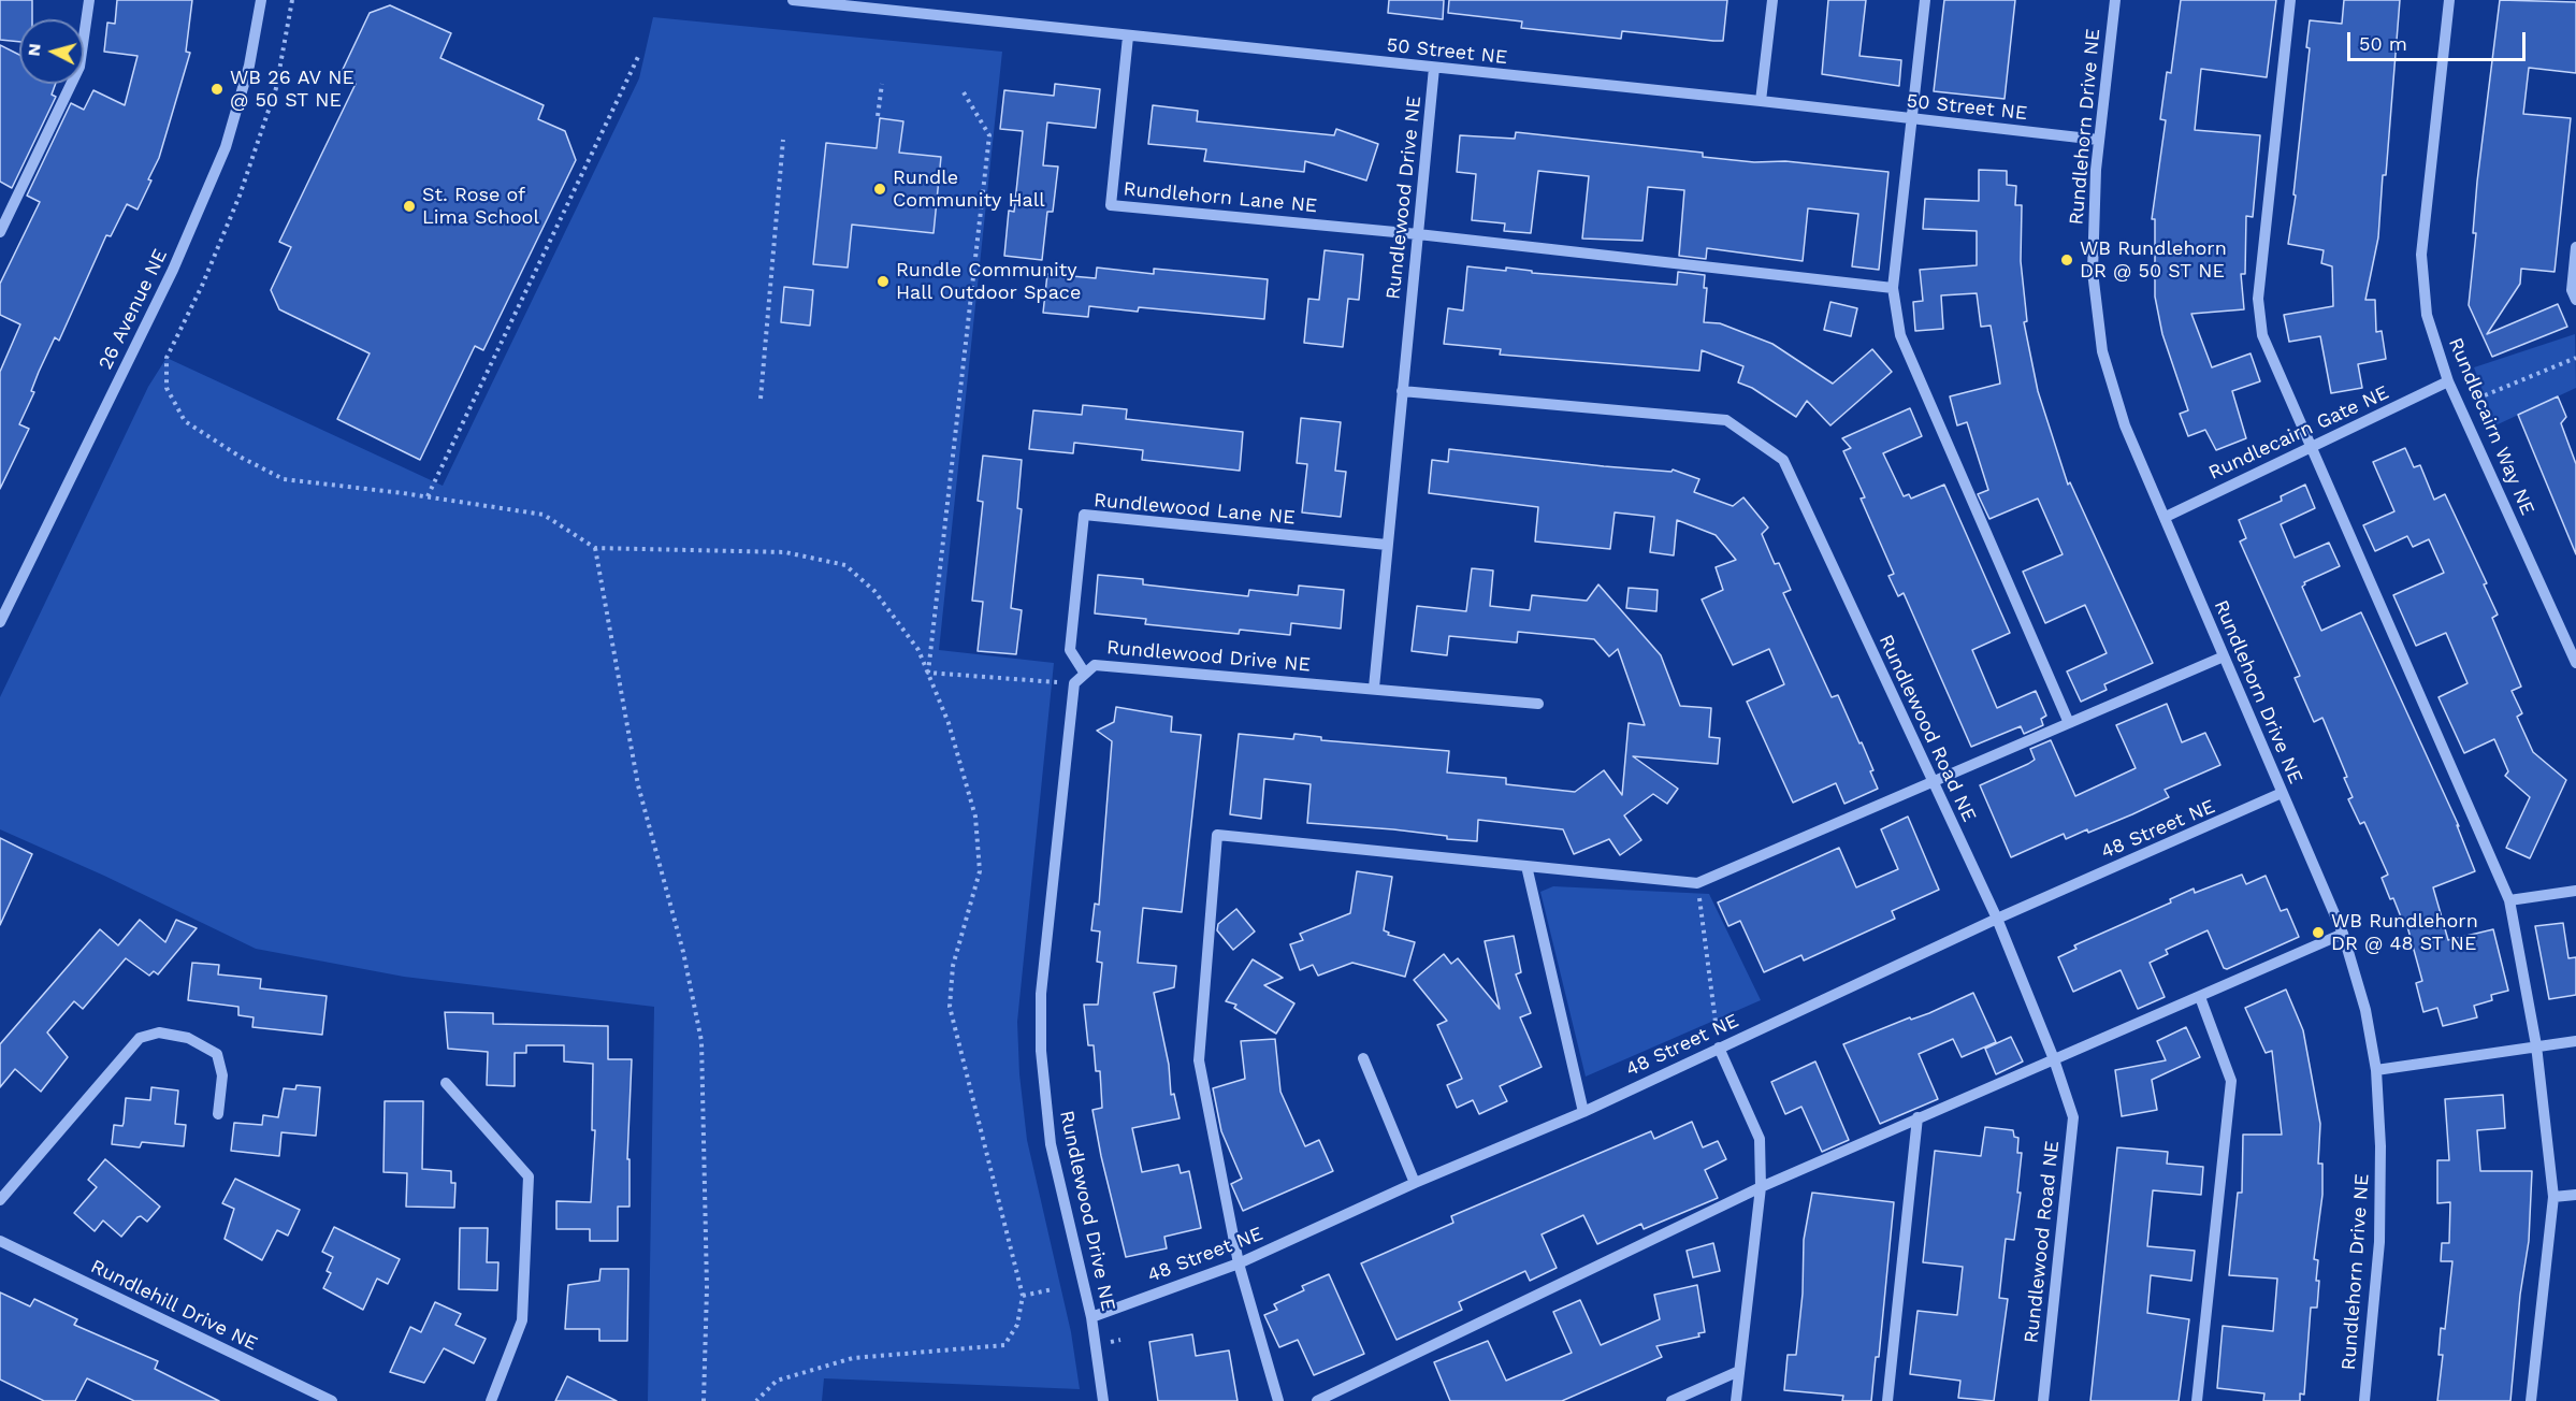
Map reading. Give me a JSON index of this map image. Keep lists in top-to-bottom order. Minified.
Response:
{"streets":{"street":["50 Street NE","Rundlehorn Drive NE","Rundlehorn Lane NE","Rundlewood Drive NE","26 Avenue NE","Rundlecairn Way NE","Rundlecairn Gate NE","Rundlewood Lane NE","Rundlewood Road NE","48 Street NE","Rundlehill Drive NE"]},"crossings":[["50 Street NE","Rundlehorn Drive NE"],["50 Street NE","Rundlehorn Lane NE"],["50 Street NE","Rundlewood Drive NE"],["Rundlehorn Drive NE","Rundlecairn Gate NE"],["Rundlehorn Drive NE","48 Street NE"],["Rundlehorn Lane NE","Rundlewood Drive NE"],["Rundlewood Drive NE","Rundlewood Lane NE"],["Rundlewood Drive NE","Rundlewood Road NE"],["Rundlewood Drive NE","48 Street NE"],["Rundlecairn Way NE","Rundlecairn Gate NE"],["Rundlewood Road NE","48 Street NE"]],"places":["WB 26 AV NE @ 50 ST NE","Rundle Community Hall","St. Rose of Lima School","WB Rundlehorn DR @ 50 ST NE","Rundle Community Hall Outdoor Space","WB Rundlehorn DR @ 48 ST NE"],"scale_bar":"50 m","north":"left"}
